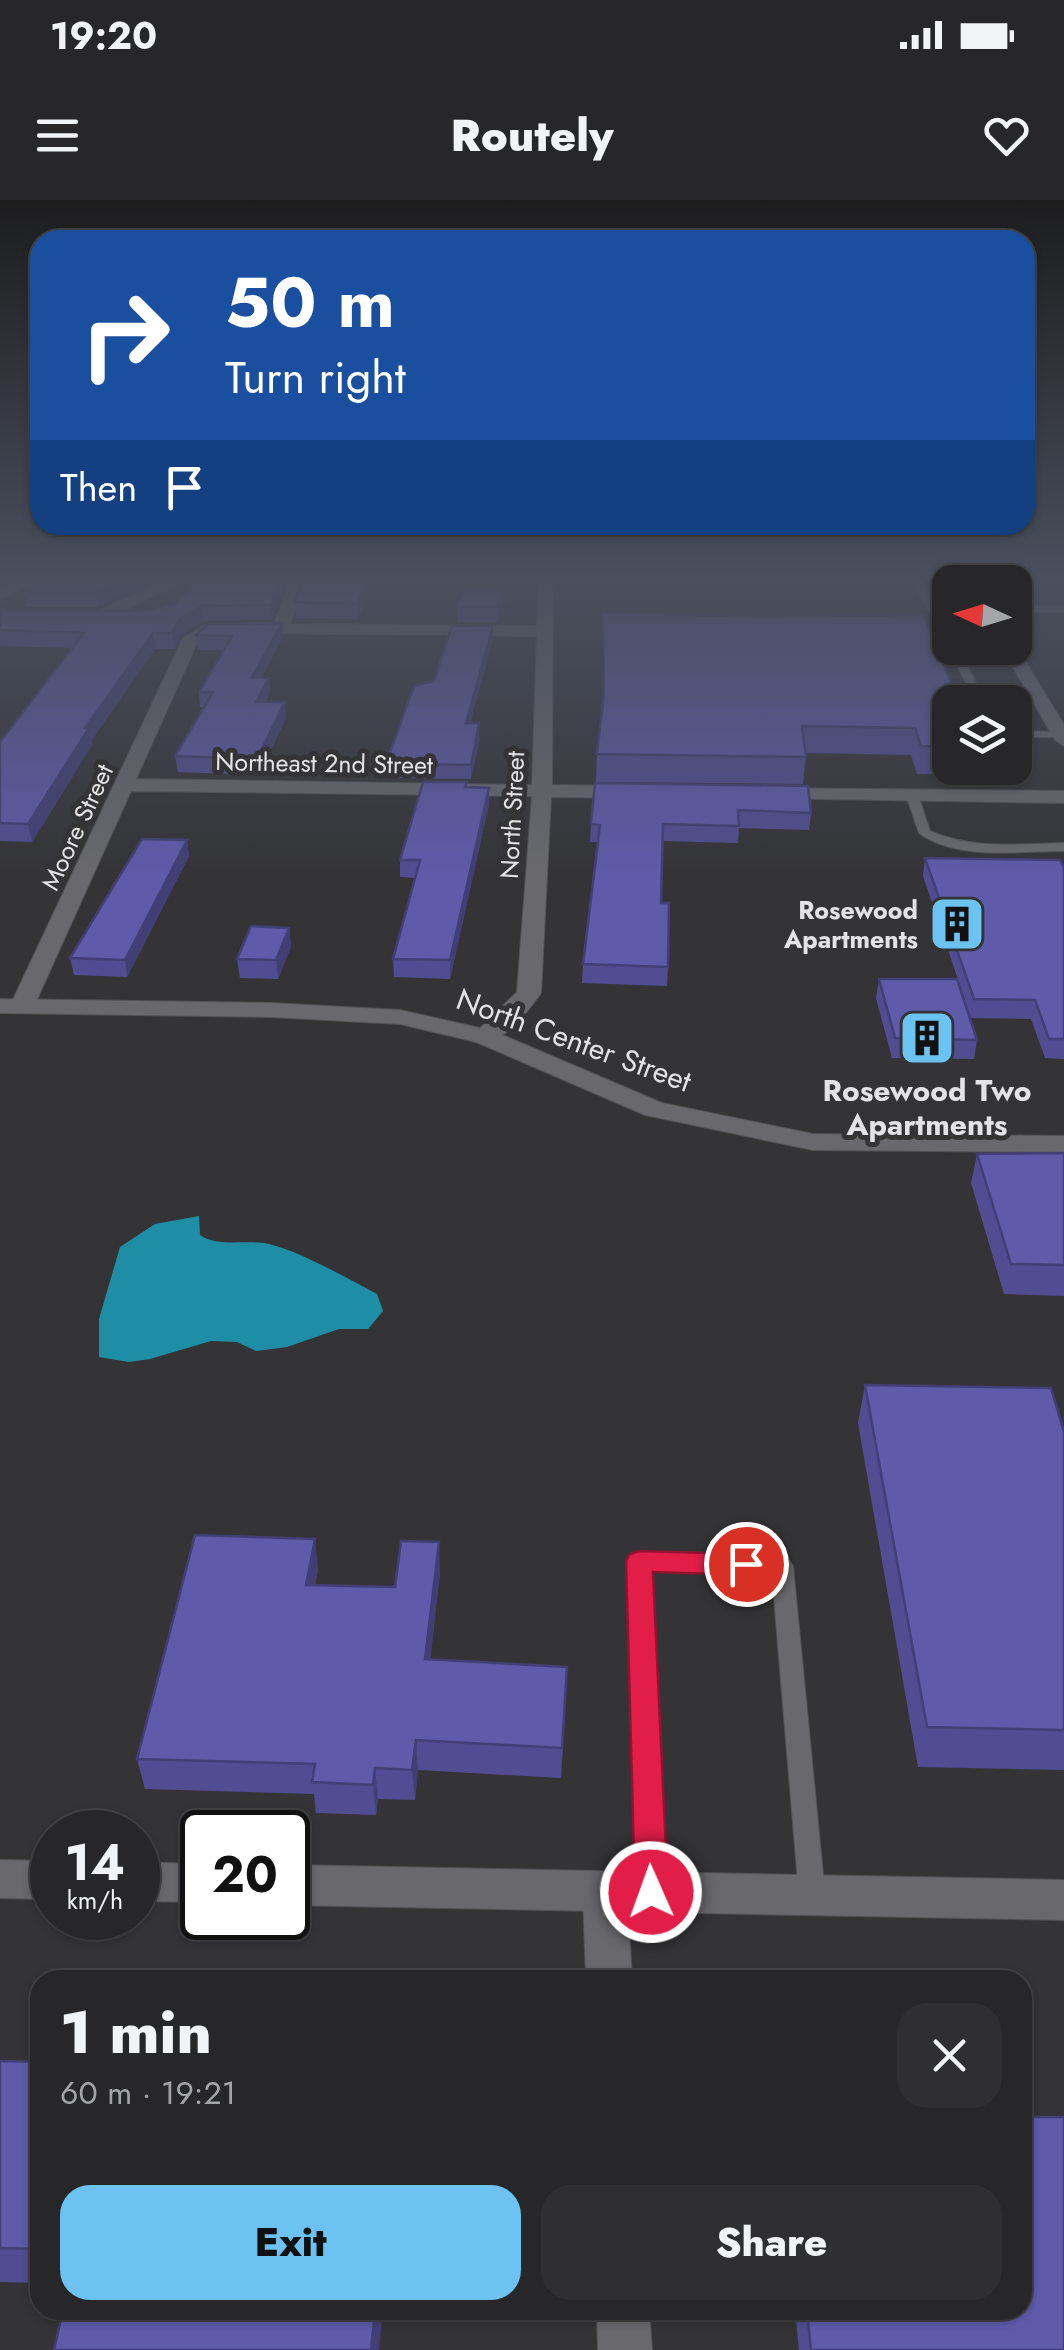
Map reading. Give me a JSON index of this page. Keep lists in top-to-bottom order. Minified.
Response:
{"streets":{"street":["Northeast 2nd Street","North Street","Moore Street","North Center Street"]},"crossings":[["Northeast 2nd Street","North Street"],["Northeast 2nd Street","Moore Street"],["North Street","North Center Street"],["Moore Street","North Center Street"]],"places":{"building":["Rosewood Apartments","Rosewood Two Apartments"]},"north":"left","page":{"status":"19:20","header":"Routely","turn":["50 m","Turn right"],"then":"Then","speed":"14 km/h","limit":"20","heading":["1 min","60 m · 19:21"],"buttons":["Exit","Share"]}}
